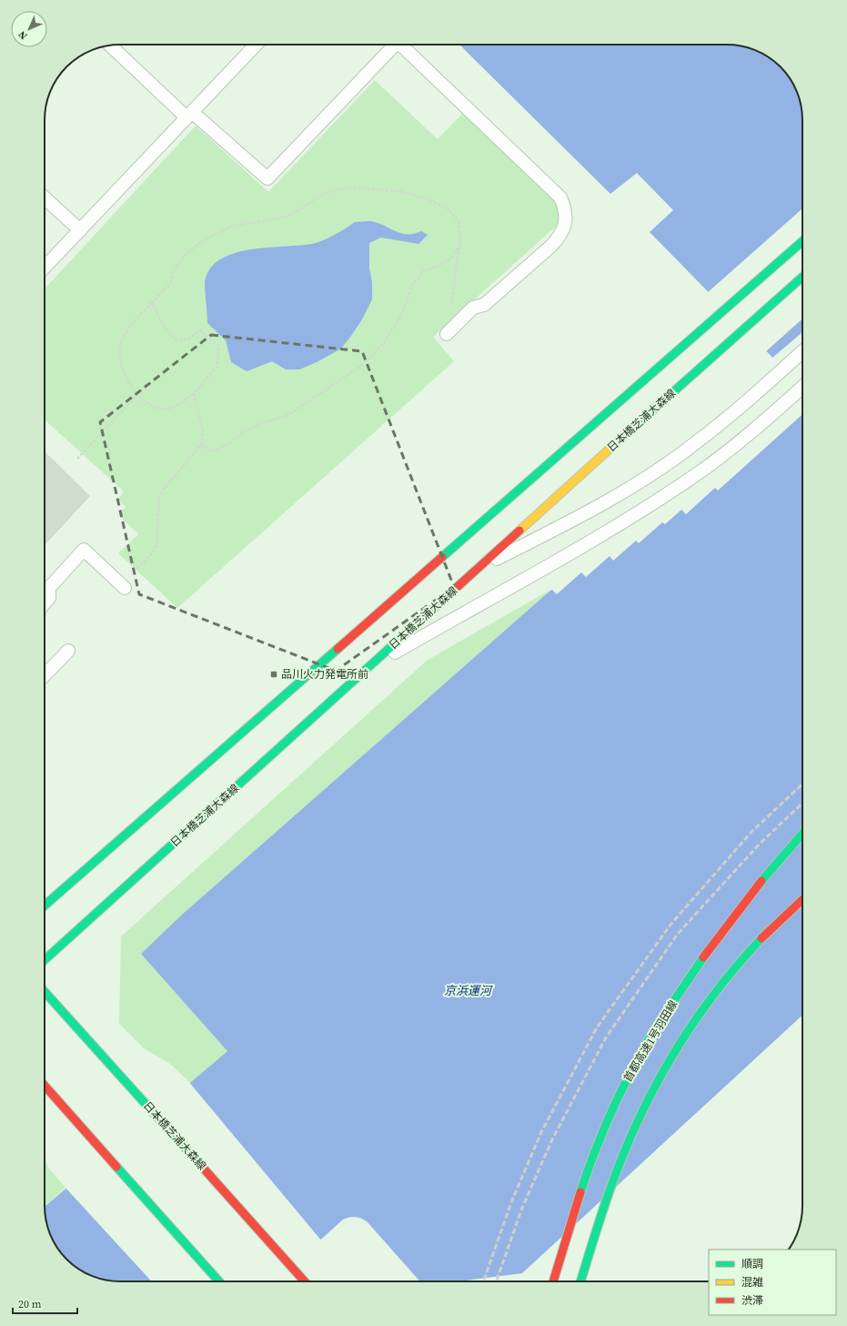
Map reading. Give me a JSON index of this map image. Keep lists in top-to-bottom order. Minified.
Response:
{"streets":{"main road":["日本橋芝浦大森線","首都高速1号羽田線"]},"water":["京浜運河"],"places":{"transit":["品川火力発電所前"]},"legend":["順調","混雑","渋滞"],"scale_bar":"20 m","north":"bottom left"}
